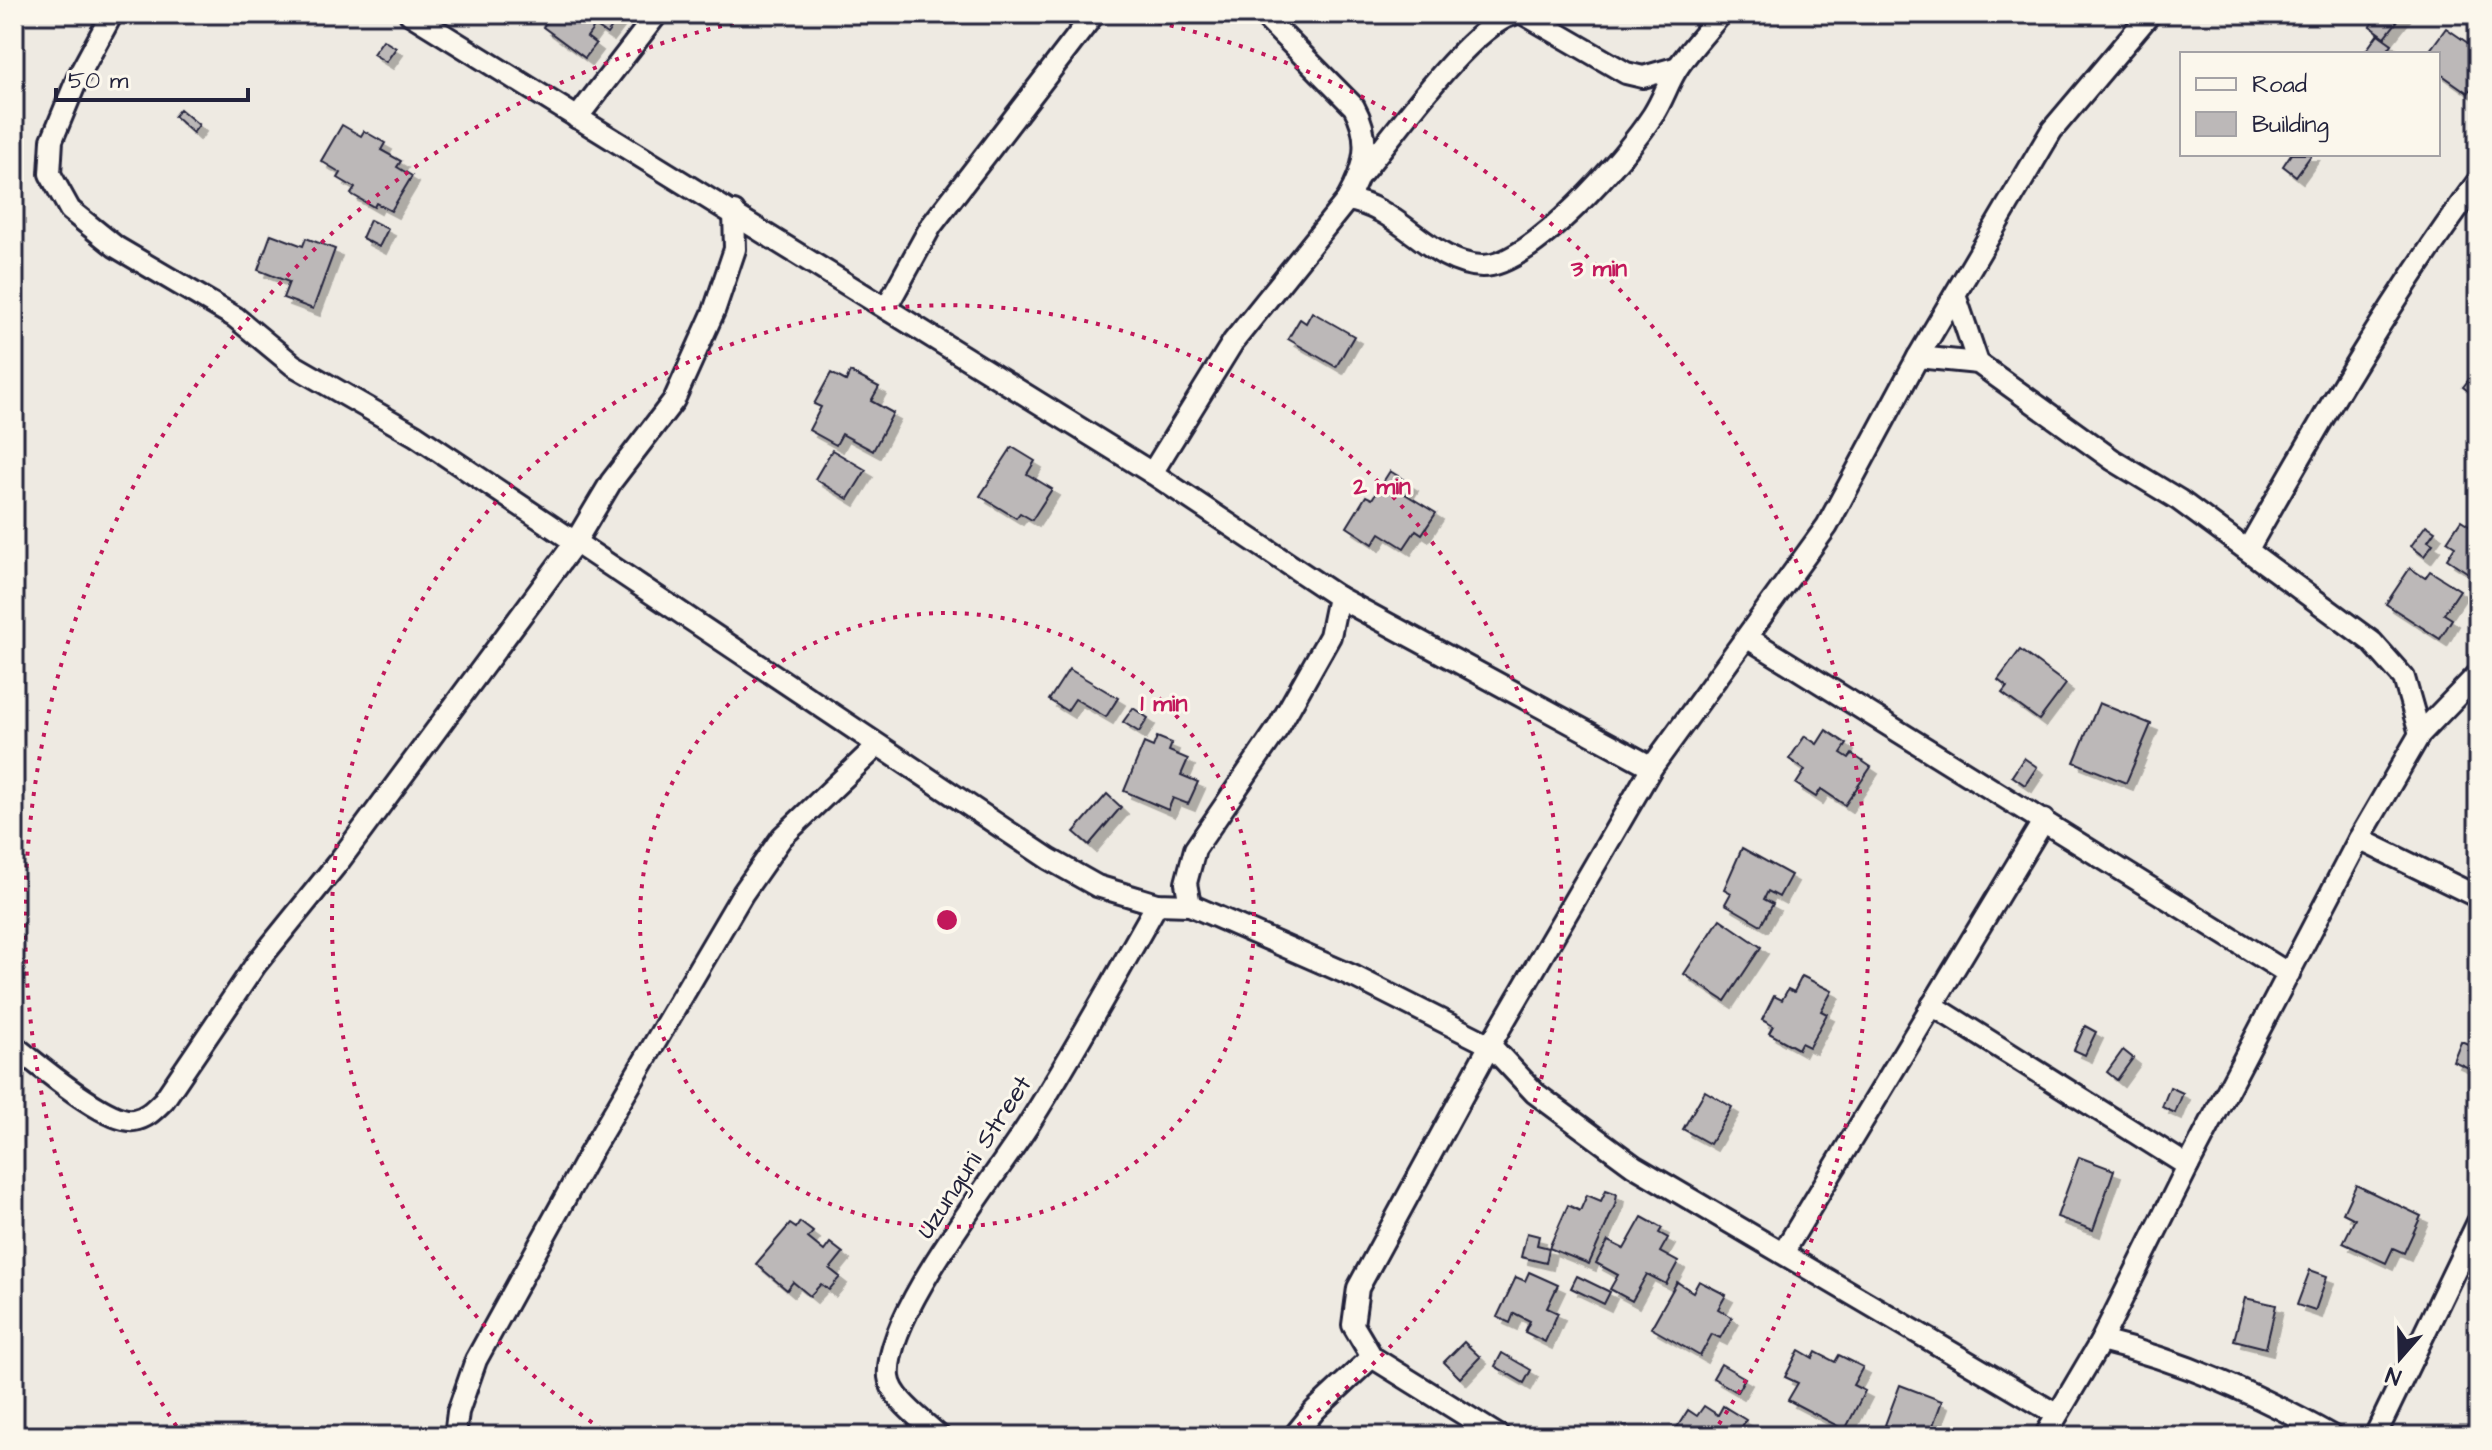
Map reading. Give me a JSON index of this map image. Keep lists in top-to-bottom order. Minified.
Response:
{"streets":{"street":["Uzunguni Street"]},"legend":["Road","Building"],"scale_bar":"50 m","north":"bottom","rings":["3 min","2 min","1 min"]}
